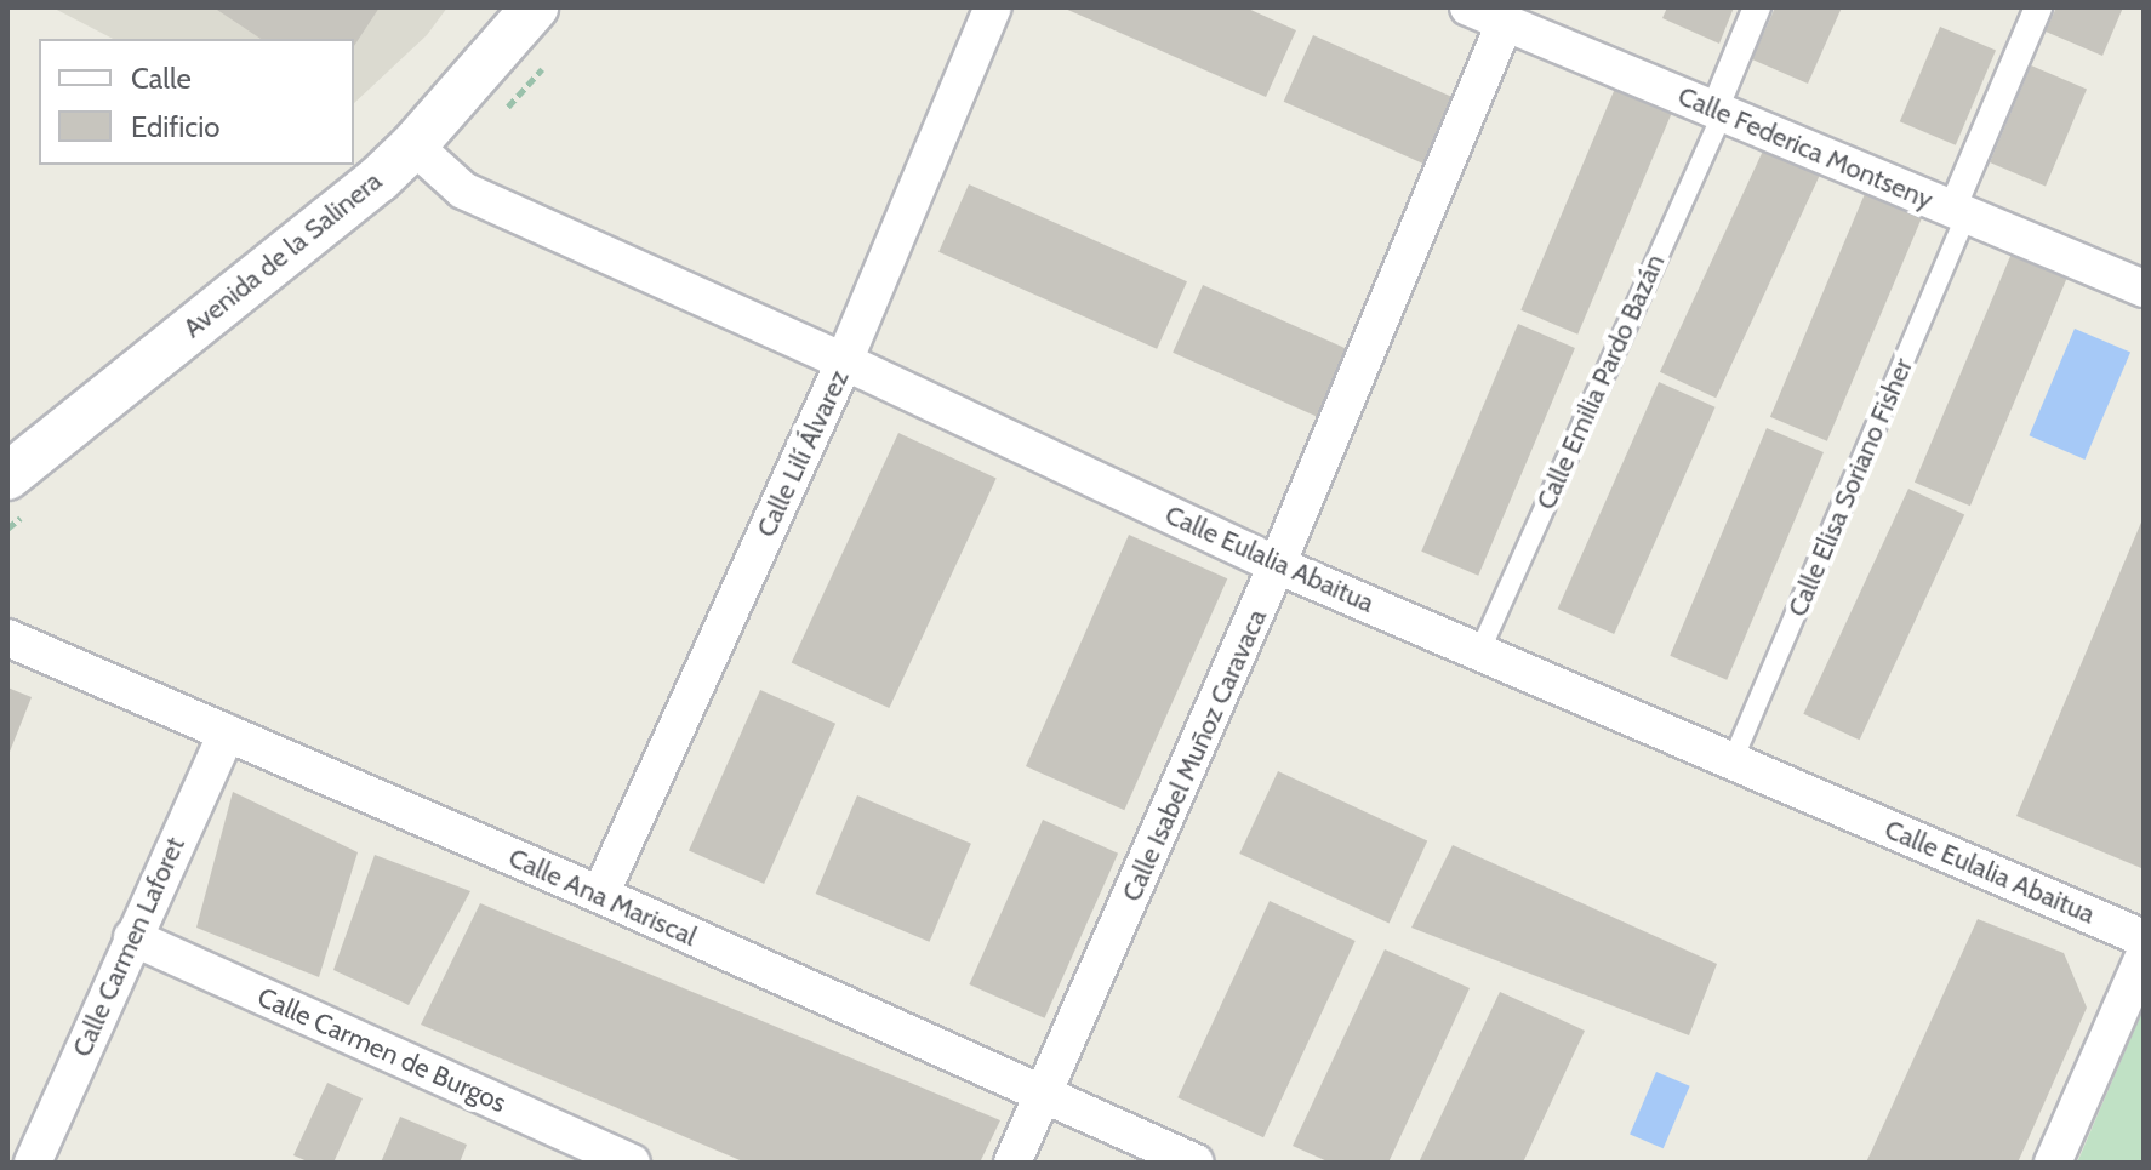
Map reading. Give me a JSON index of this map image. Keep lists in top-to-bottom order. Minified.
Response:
{"streets":{"street":["Calle Federica Montseny","Avenida de la Salinera","Calle Lilí Álvarez","Calle Eulalia Abaitua","Calle Isabel Muñoz Caravaca","Calle Ana Mariscal","Calle Carmen Laforet","Calle Carmen de Burgos"],"lane":["Calle Emilia Pardo Bazán","Calle Elisa Soriano Fisher"]},"crossings":[["Calle Federica Montseny","Calle Emilia Pardo Bazán"],["Calle Federica Montseny","Calle Elisa Soriano Fisher"],["Calle Federica Montseny","Calle Isabel Muñoz Caravaca"],["Avenida de la Salinera","Calle Eulalia Abaitua"],["Calle Emilia Pardo Bazán","Calle Eulalia Abaitua"],["Calle Lilí Álvarez","Calle Eulalia Abaitua"],["Calle Lilí Álvarez","Calle Ana Mariscal"],["Calle Elisa Soriano Fisher","Calle Eulalia Abaitua"],["Calle Eulalia Abaitua","Calle Isabel Muñoz Caravaca"],["Calle Isabel Muñoz Caravaca","Calle Ana Mariscal"],["Calle Ana Mariscal","Calle Carmen Laforet"],["Calle Carmen Laforet","Calle Carmen de Burgos"]],"legend":["Calle","Edificio"]}
